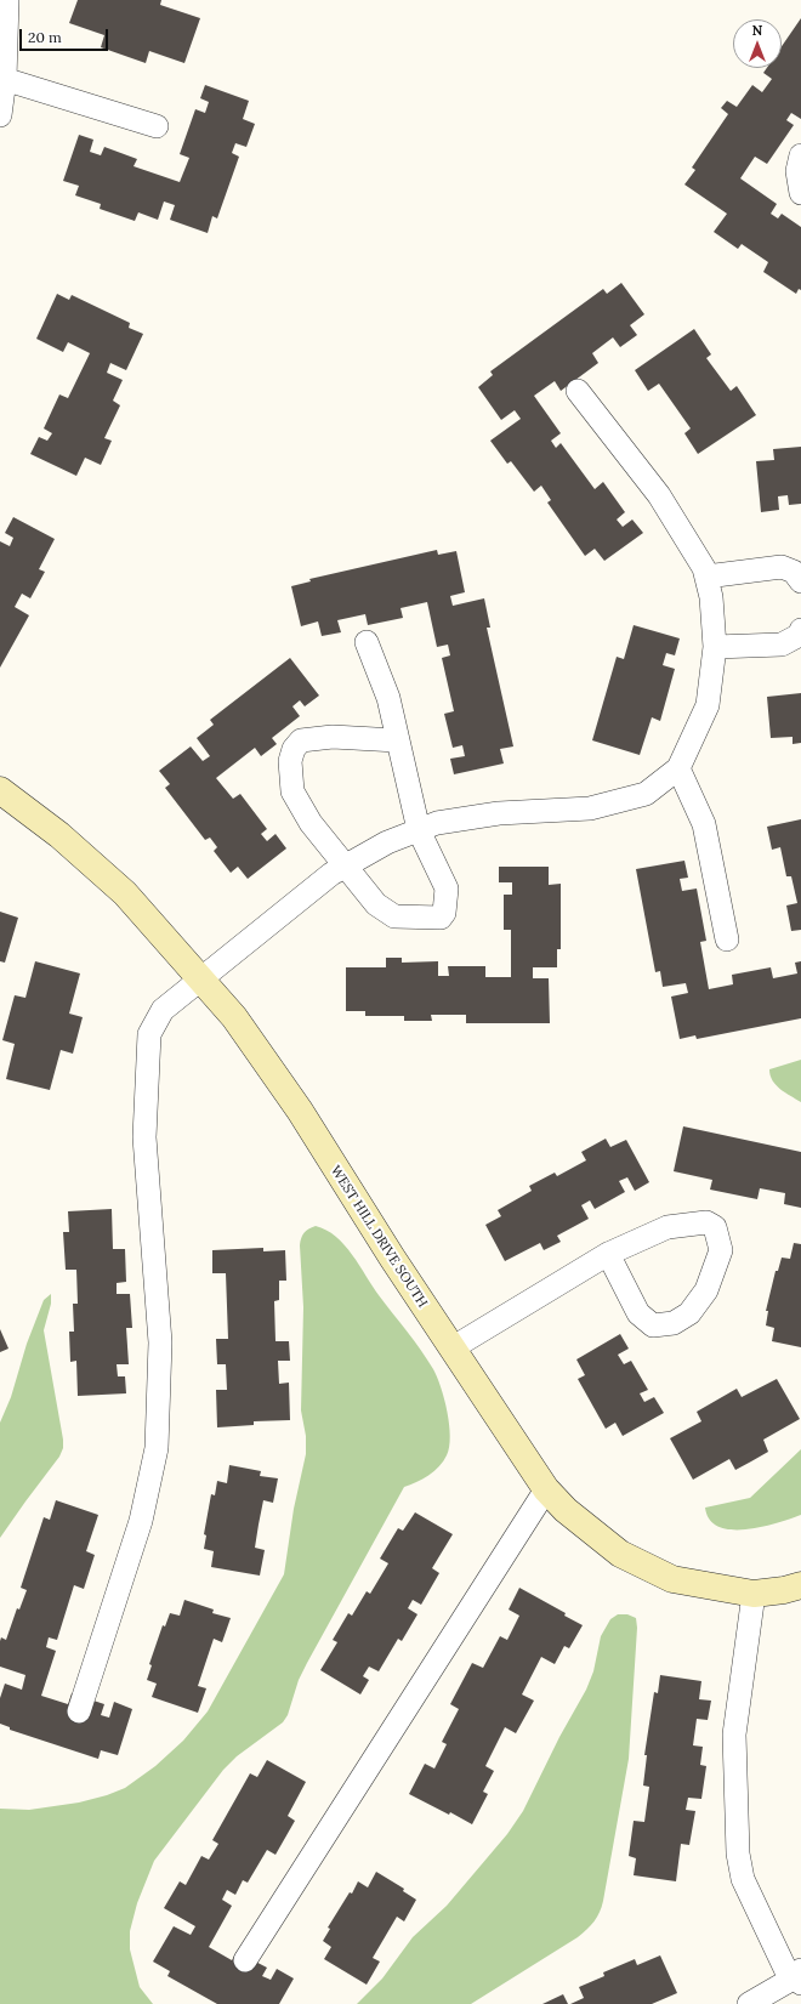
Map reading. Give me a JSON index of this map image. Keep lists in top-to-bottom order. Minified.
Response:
{"streets":{"street":["WEST HILL DRIVE SOUTH"]},"scale_bar":"20 m","north":"top"}
